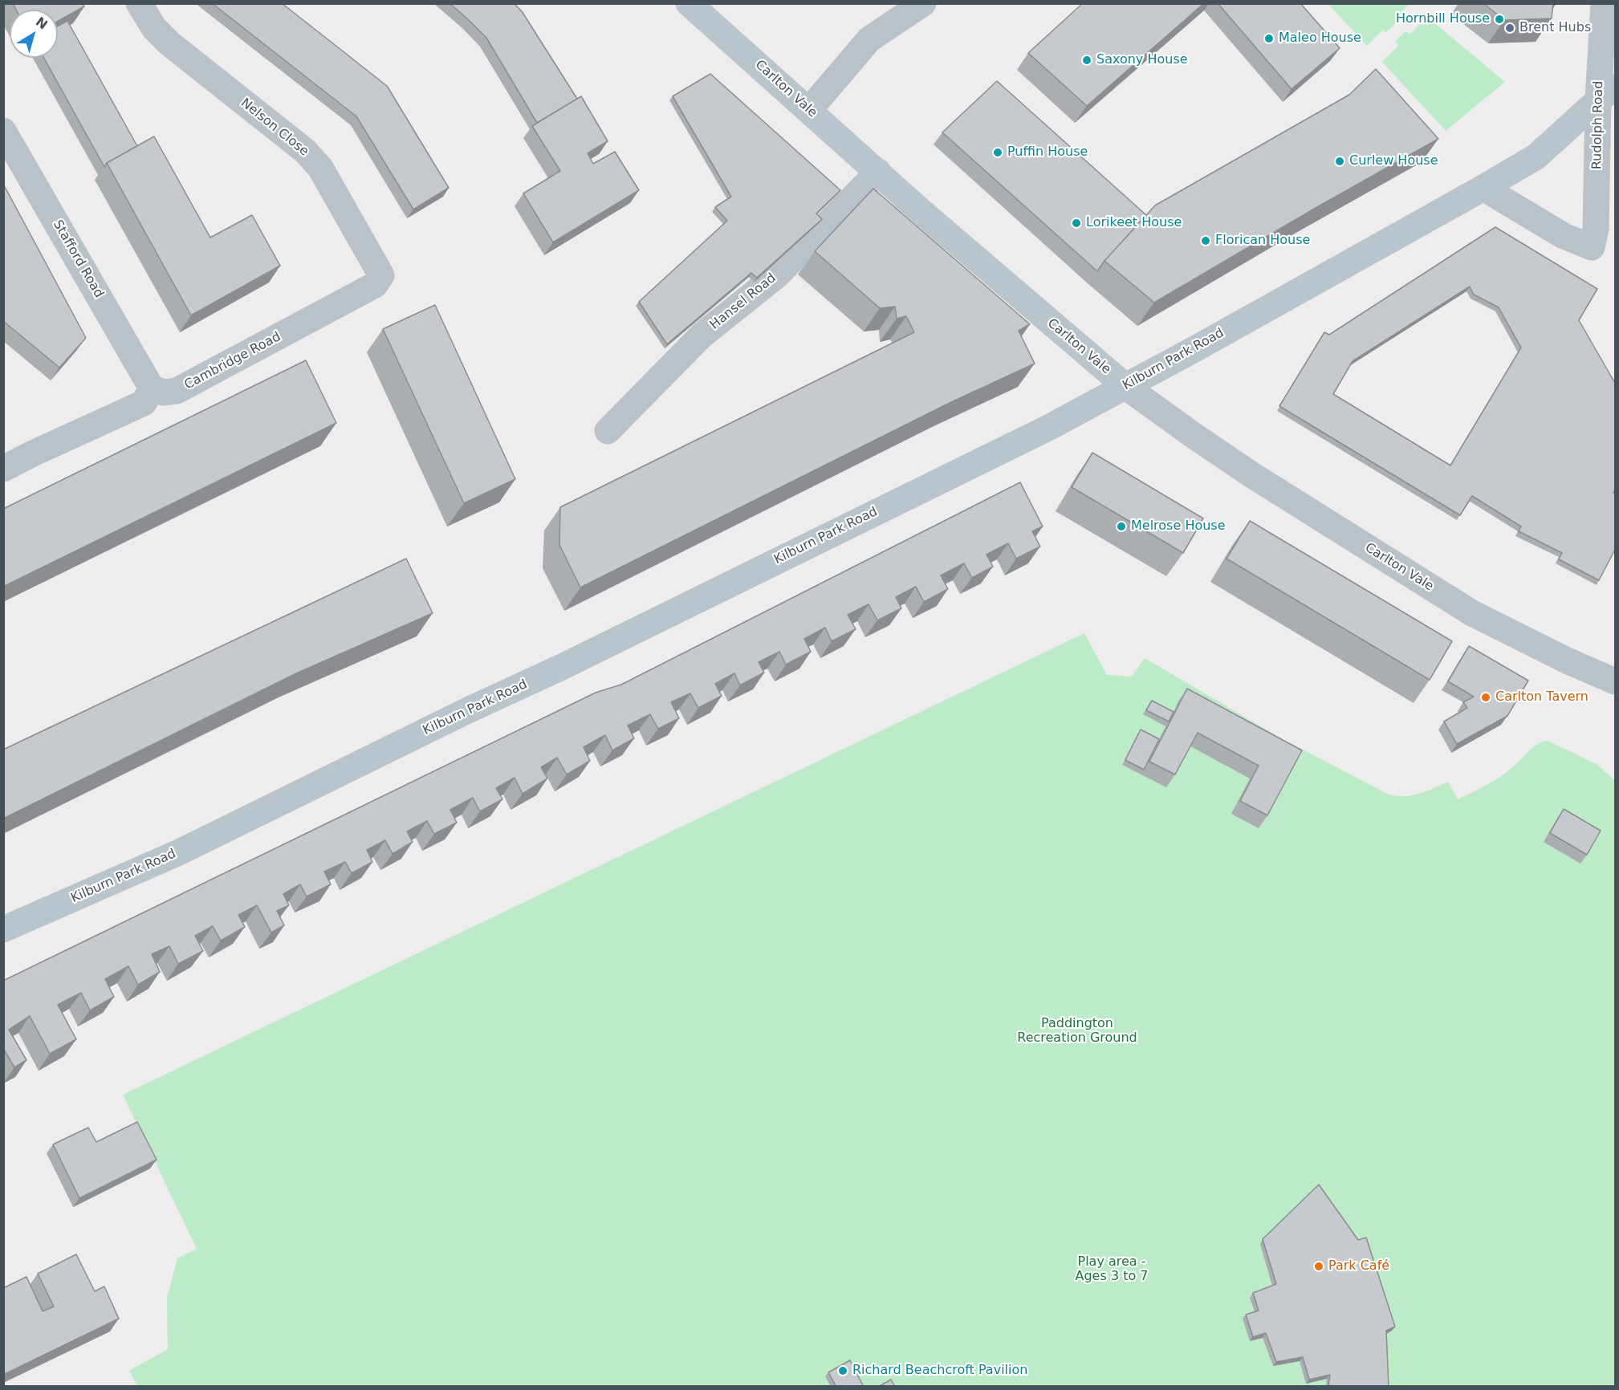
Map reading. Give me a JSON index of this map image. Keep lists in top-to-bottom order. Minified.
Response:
{"streets":{"main road":["Carlton Vale","Kilburn Park Road"],"street":["Rudolph Road","Nelson Close","Stafford Road","Hansel Road","Cambridge Road"]},"crossings":[["Carlton Vale","Hansel Road"],["Carlton Vale","Kilburn Park Road"],["Rudolph Road","Kilburn Park Road"],["Nelson Close","Cambridge Road"],["Stafford Road","Cambridge Road"]],"parks":["Paddington Recreation Ground","Play area - Ages 3 to 7"],"places":["Hornbill House","Brent Hubs","Maleo House","Saxony House","Puffin House","Curlew House","Lorikeet House","Florican House","Melrose House","Carlton Tavern","Park Café","Richard Beachcroft Pavilion"],"north":"top right"}
